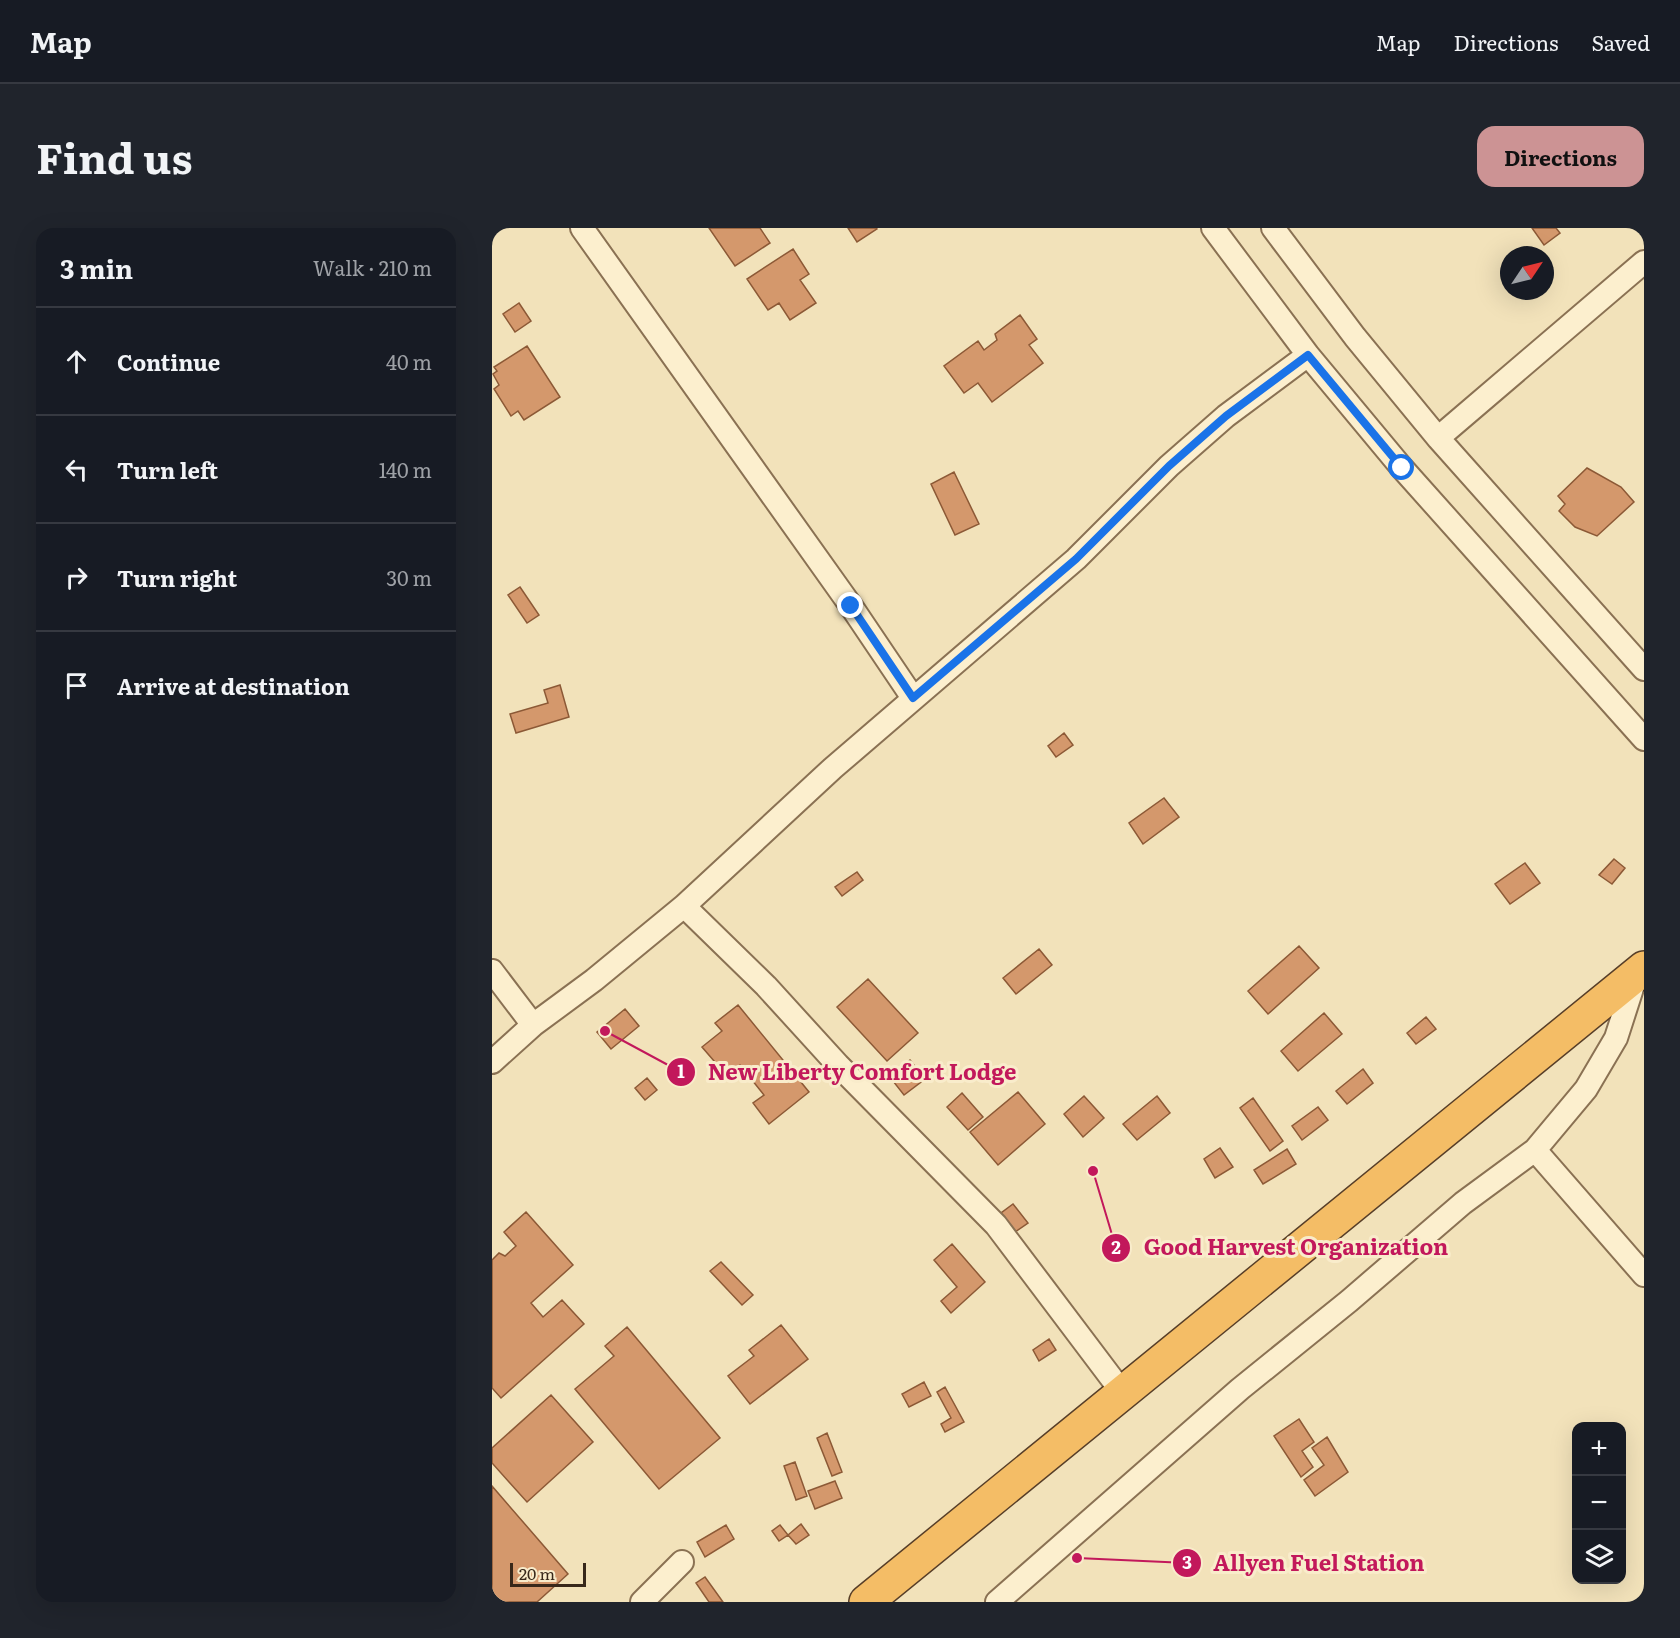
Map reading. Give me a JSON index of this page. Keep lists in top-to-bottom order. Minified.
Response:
{"places":["New Liberty Comfort Lodge","Good Harvest Organization","Allyen Fuel Station"],"scale_bar":"20 m","north":"top right","page":{"header":"Map","nav":["Map","Directions","Saved"],"title":"Find us","buttons":"Directions","heading":["3 min","Walk · 210 m"],"list":[["Continue","40 m"],["Turn left","140 m"],["Turn right","30 m"],"Arrive at destination"],"map_buttons":["+","−"],"scale":"20 m"}}
